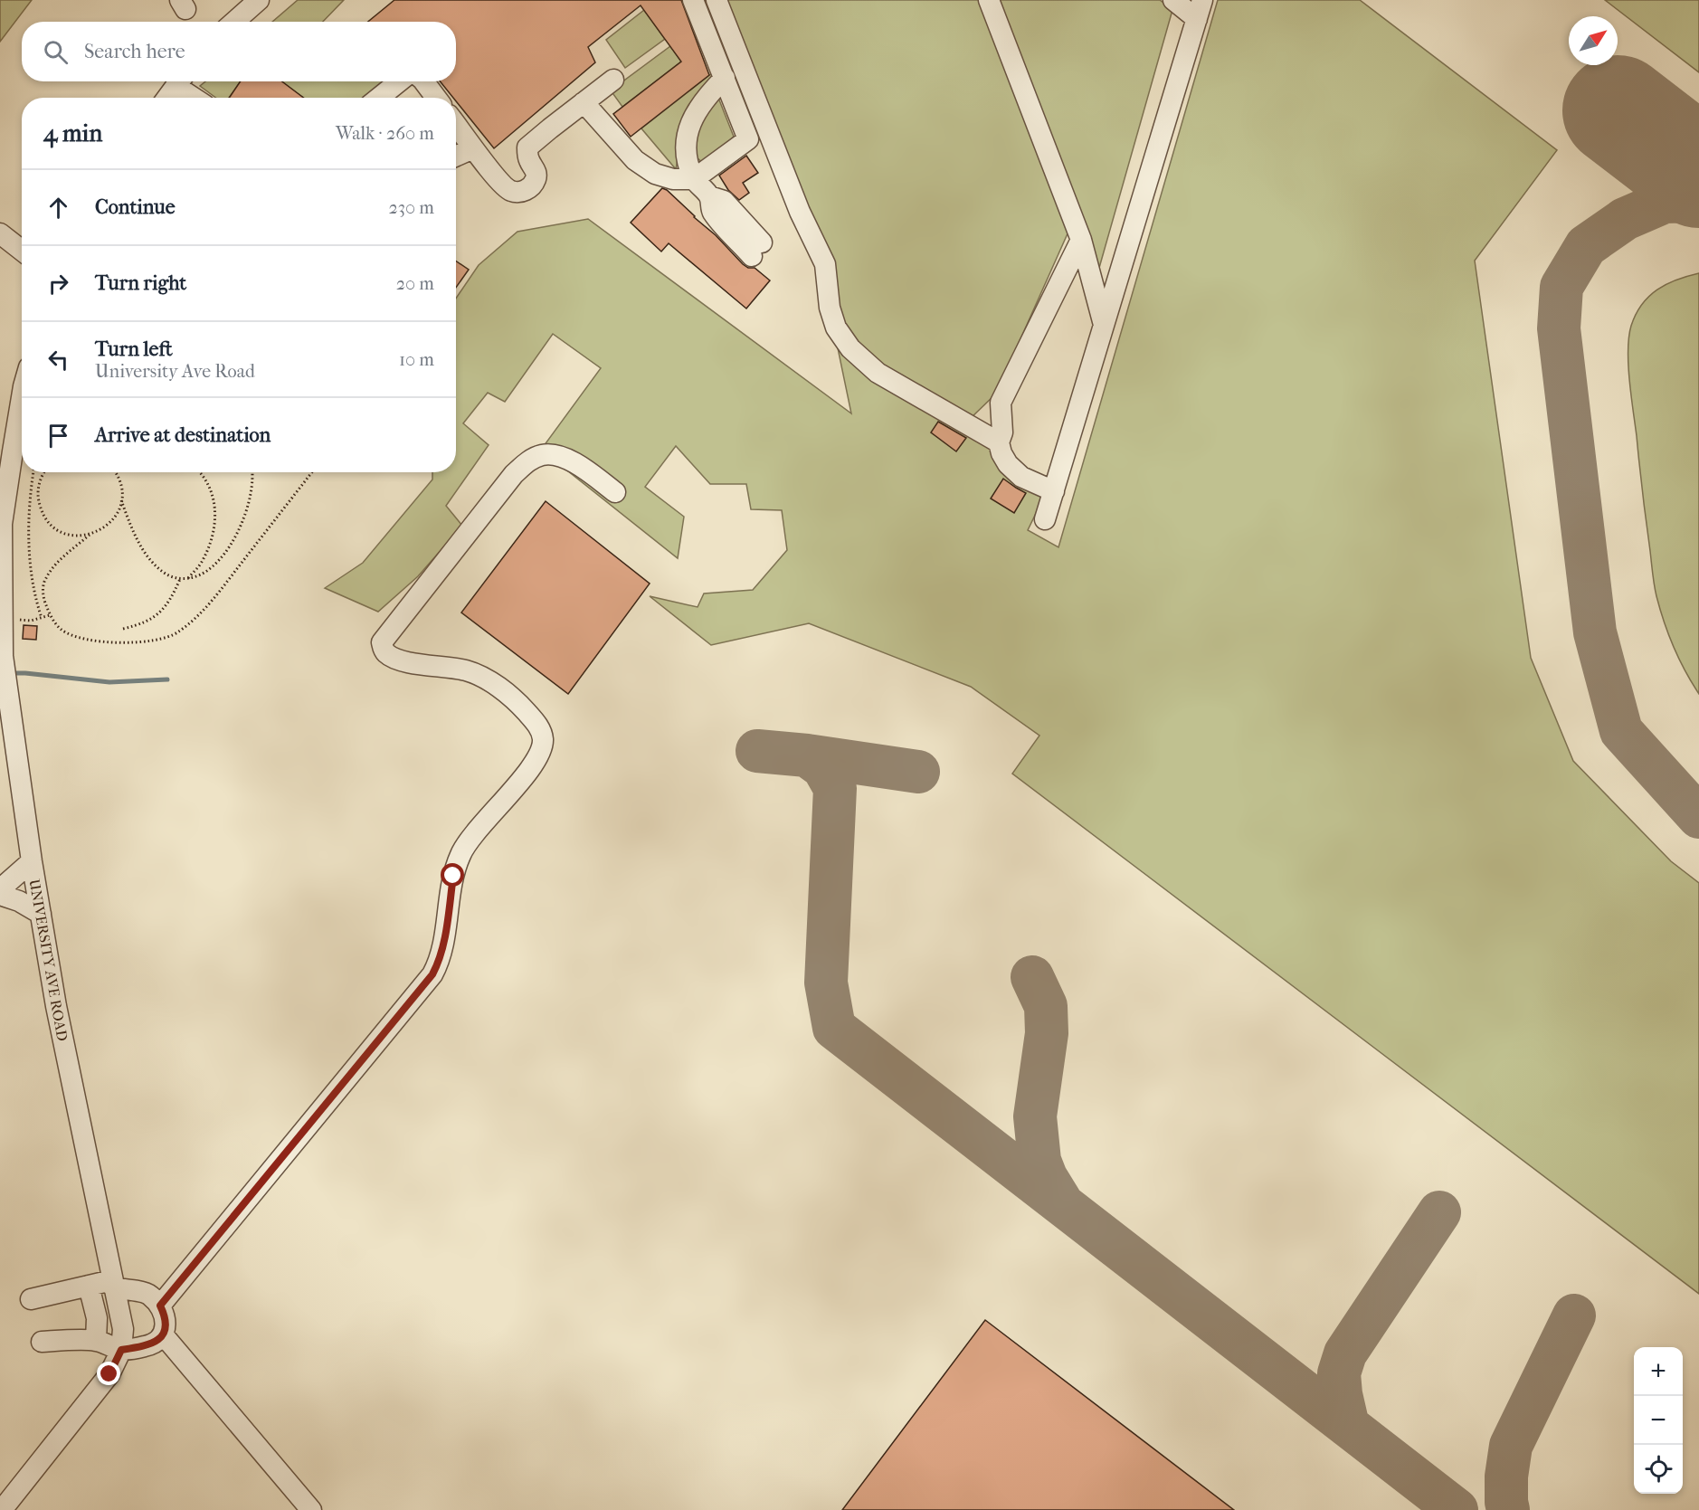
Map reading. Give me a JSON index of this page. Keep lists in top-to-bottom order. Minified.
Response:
{"streets":{"street":["UNIVERSITY AVE ROAD"]},"north":"top right","page":{"search":"Search here","heading":["4 min","Walk · 260 m"],"list":[["Continue","230 m"],["Turn right","20 m"],["Turn left","University Ave Road","10 m"],"Arrive at destination"],"map_buttons":["+","−"]}}
